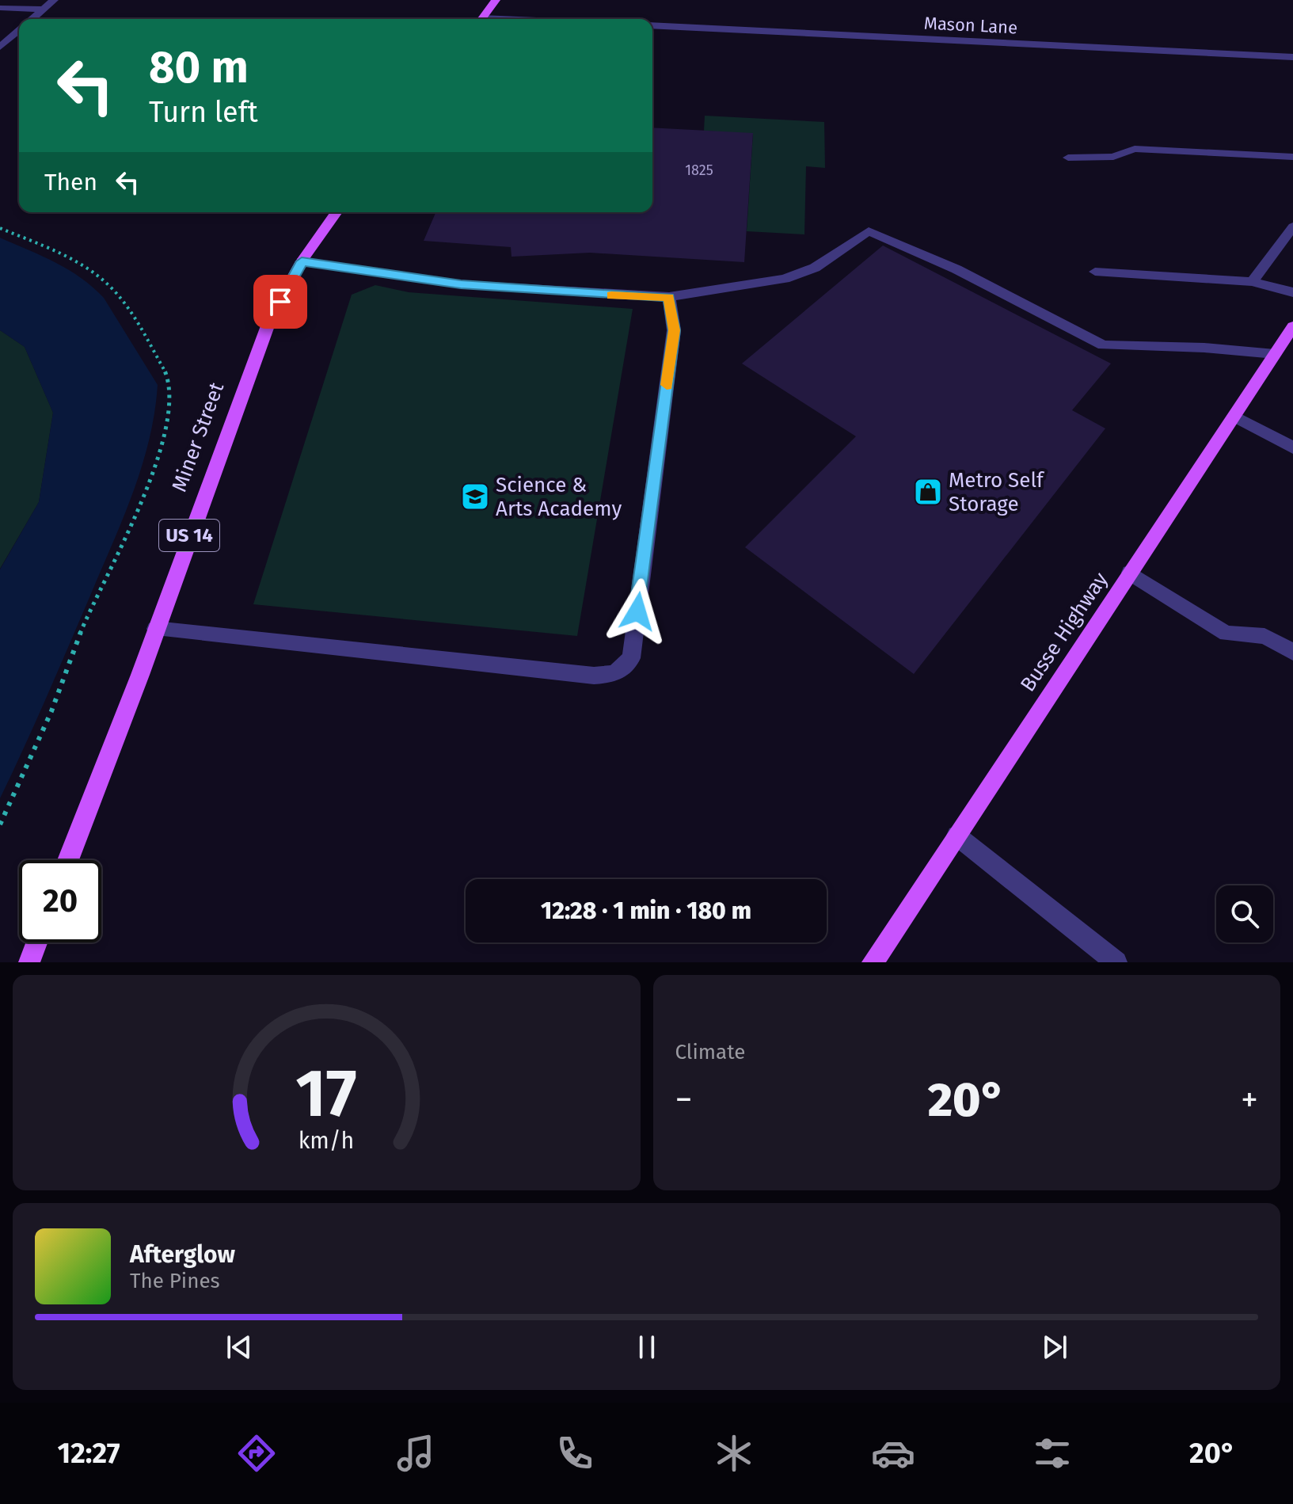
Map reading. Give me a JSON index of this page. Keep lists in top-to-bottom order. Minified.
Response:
{"streets":{"main road":["Miner Street","US 14","Busse Highway"],"street":["Mason Lane"]},"places":{"shop":["Metro Self Storage"],"school or university":["Science & Arts Academy"]},"house_numbers":["1825"],"page":{"turn":["80 m","Turn left"],"then":"Then","limit":"20","trip":"12:28 · 1 min · 180 m","tile":"Climate","heat":["−","20°","+"],"song":["Afterglow","The Pines"],"tabs":["12:27","20°"],"gauge":["17","km/h"]}}
